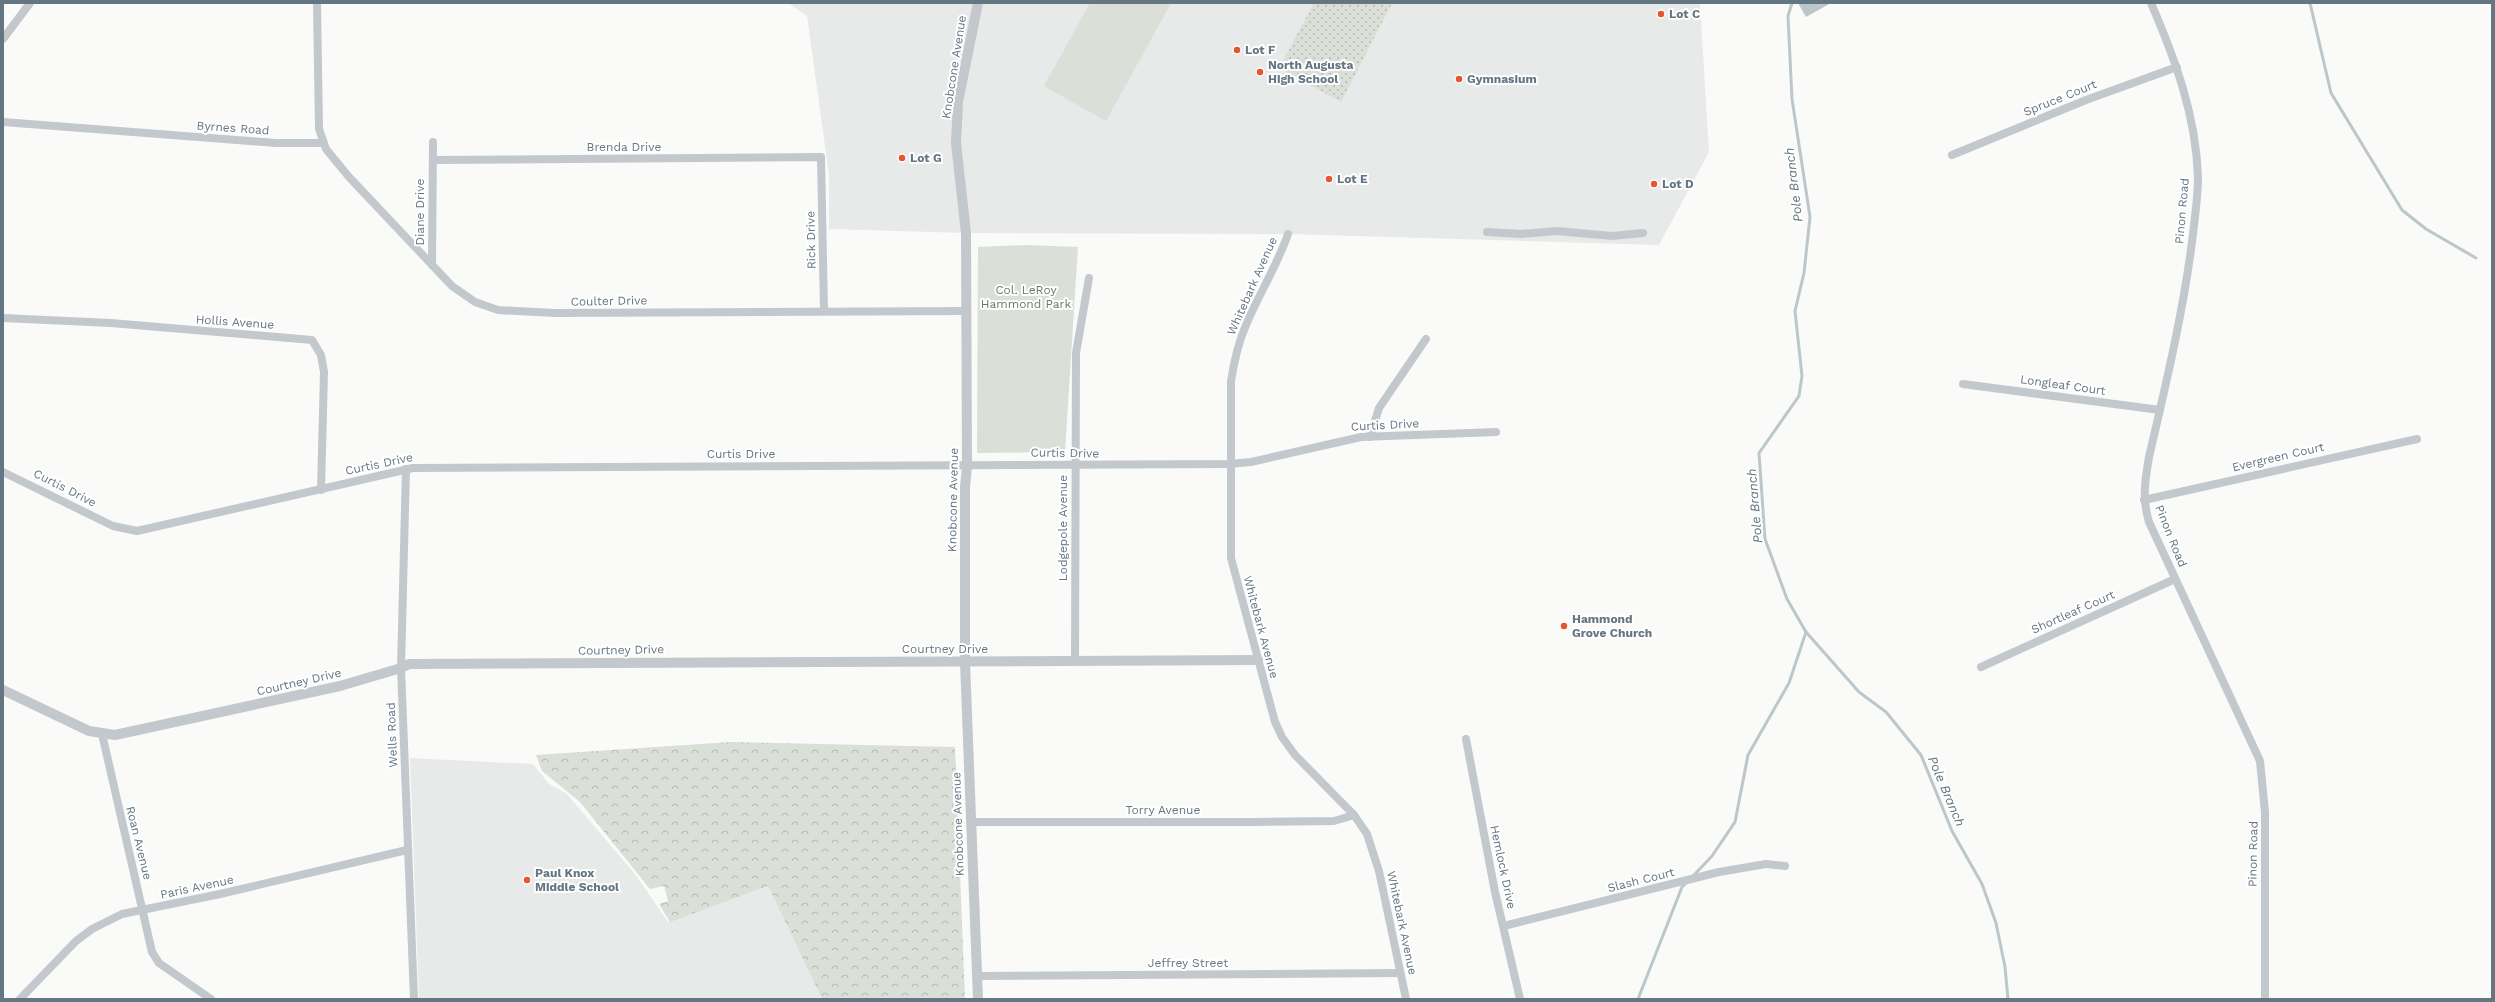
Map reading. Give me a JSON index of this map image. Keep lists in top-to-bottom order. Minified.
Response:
{"streets":{"street":["Knobcone Avenue","Spruce Court","Byrnes Road","Brenda Drive","Pinon Road","Diane Drive","Rick Drive","Whitebark Avenue","Coulter Drive","Hollis Avenue","Longleaf Court","Curtis Drive","Evergreen Court","Lodgepole Avenue","Shortleaf Court","Courtney Drive","Wells Road","Torry Avenue","Roan Avenue","Hemlock Drive","Slash Court","Paris Avenue","Jeffrey Street"]},"crossings":[["Knobcone Avenue","Coulter Drive"],["Knobcone Avenue","Curtis Drive"],["Knobcone Avenue","Courtney Drive"],["Knobcone Avenue","Torry Avenue"],["Knobcone Avenue","Jeffrey Street"],["Spruce Court","Pinon Road"],["Byrnes Road","Coulter Drive"],["Brenda Drive","Diane Drive"],["Brenda Drive","Rick Drive"],["Pinon Road","Longleaf Court"],["Pinon Road","Evergreen Court"],["Pinon Road","Shortleaf Court"],["Diane Drive","Coulter Drive"],["Rick Drive","Coulter Drive"],["Whitebark Avenue","Curtis Drive"],["Whitebark Avenue","Courtney Drive"],["Whitebark Avenue","Torry Avenue"],["Whitebark Avenue","Jeffrey Street"],["Hollis Avenue","Curtis Drive"],["Curtis Drive","Lodgepole Avenue"],["Curtis Drive","Wells Road"],["Lodgepole Avenue","Courtney Drive"],["Courtney Drive","Wells Road"],["Courtney Drive","Roan Avenue"],["Wells Road","Paris Avenue"],["Roan Avenue","Paris Avenue"],["Hemlock Drive","Slash Court"]],"water":["Pole Branch"],"parks":["Col. LeRoy Hammond Park"],"places":["Lot C","Lot F","North Augusta High School","Gymnasium","Lot G","Lot E","Lot D","Hammond Grove Church","Paul Knox Middle School"]}
